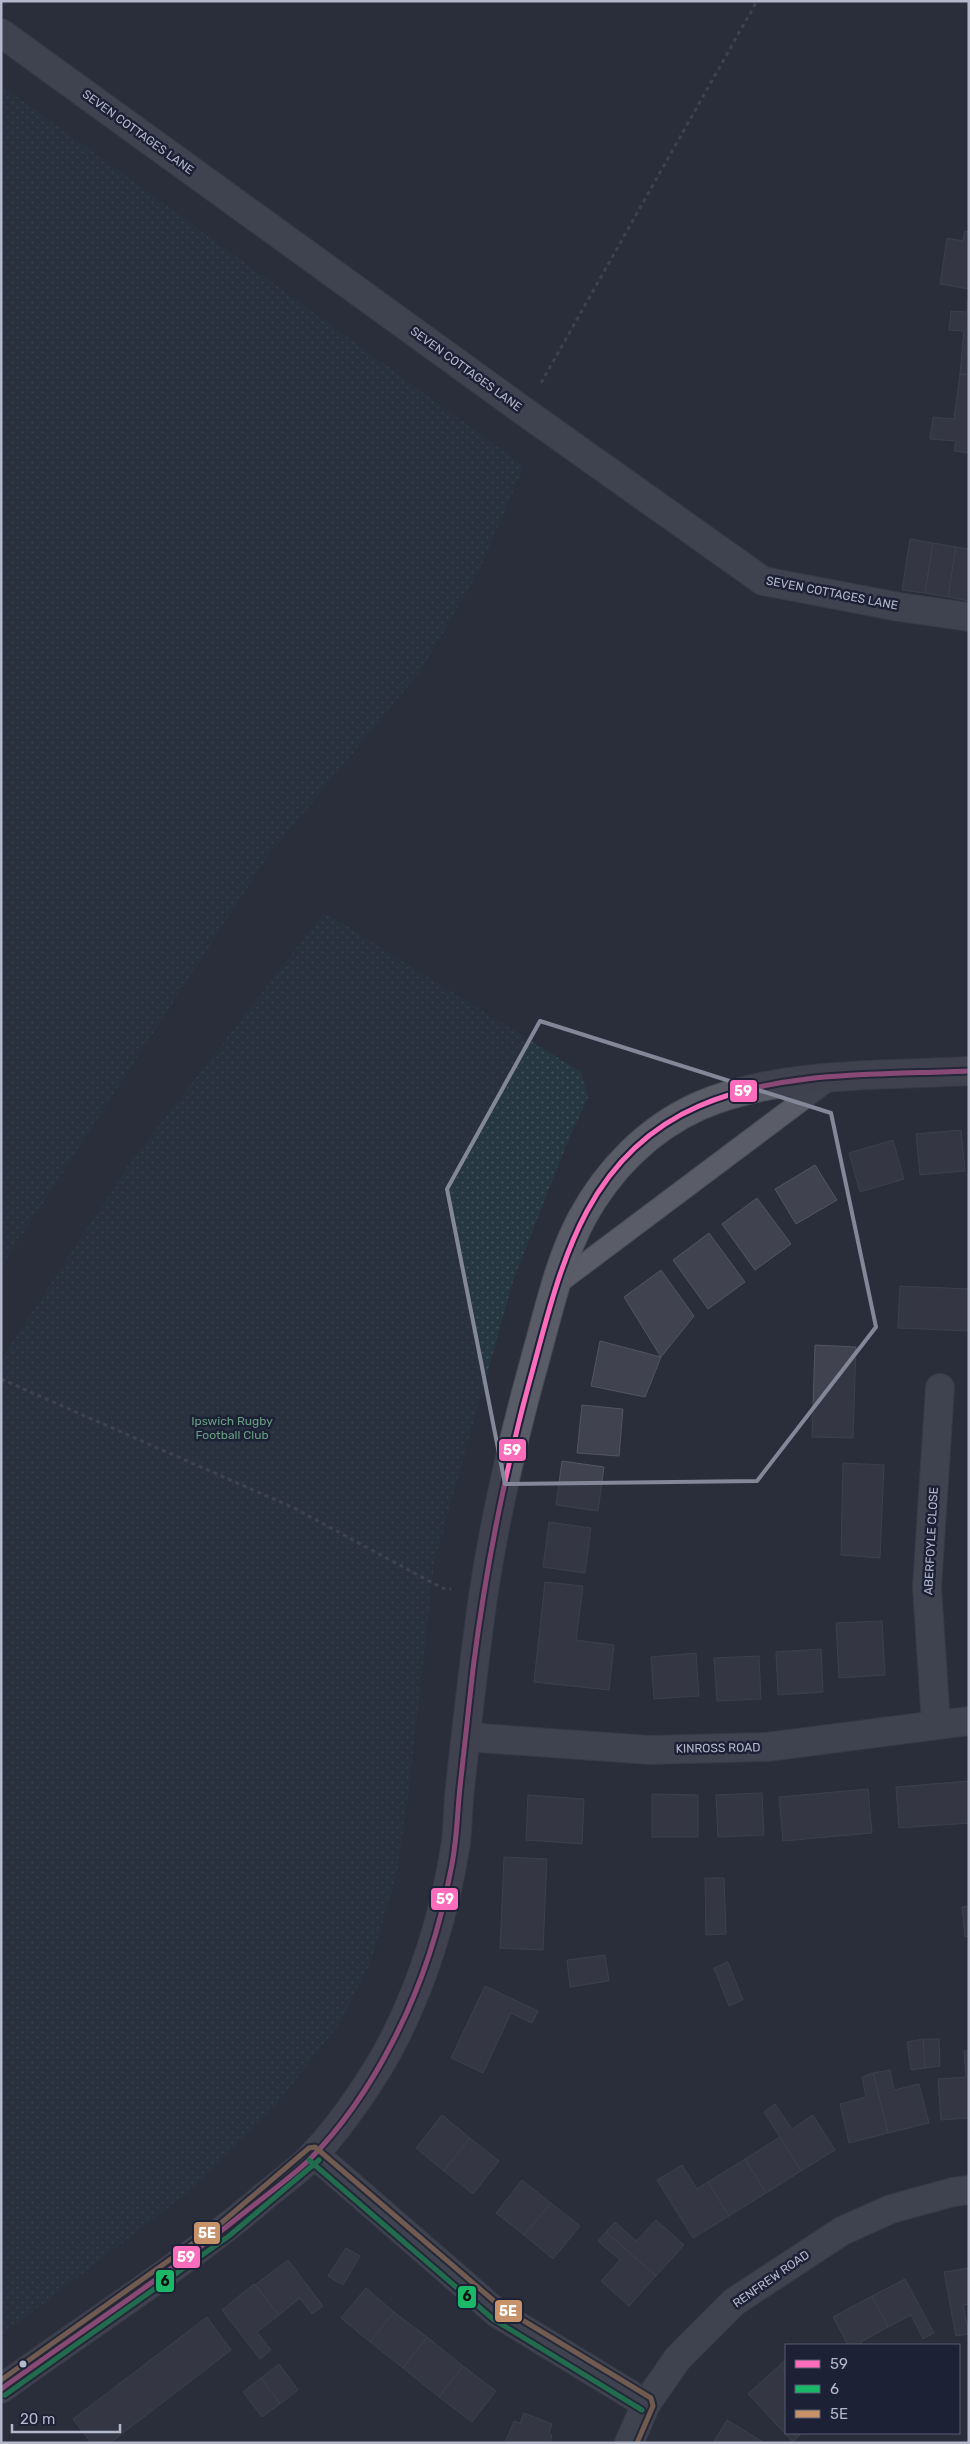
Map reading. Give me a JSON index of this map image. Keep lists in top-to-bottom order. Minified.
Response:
{"streets":{"street":["SEVEN COTTAGES LANE","ABERFOYLE CLOSE","KINROSS ROAD","RENFREW ROAD"]},"crossings":[["ABERFOYLE CLOSE","KINROSS ROAD"]],"parks":["Ipswich Rugby Football Club"],"lines":["transit line 59","transit line 5E","transit line 6"],"legend":["59","6","5E"],"scale_bar":"20 m"}
